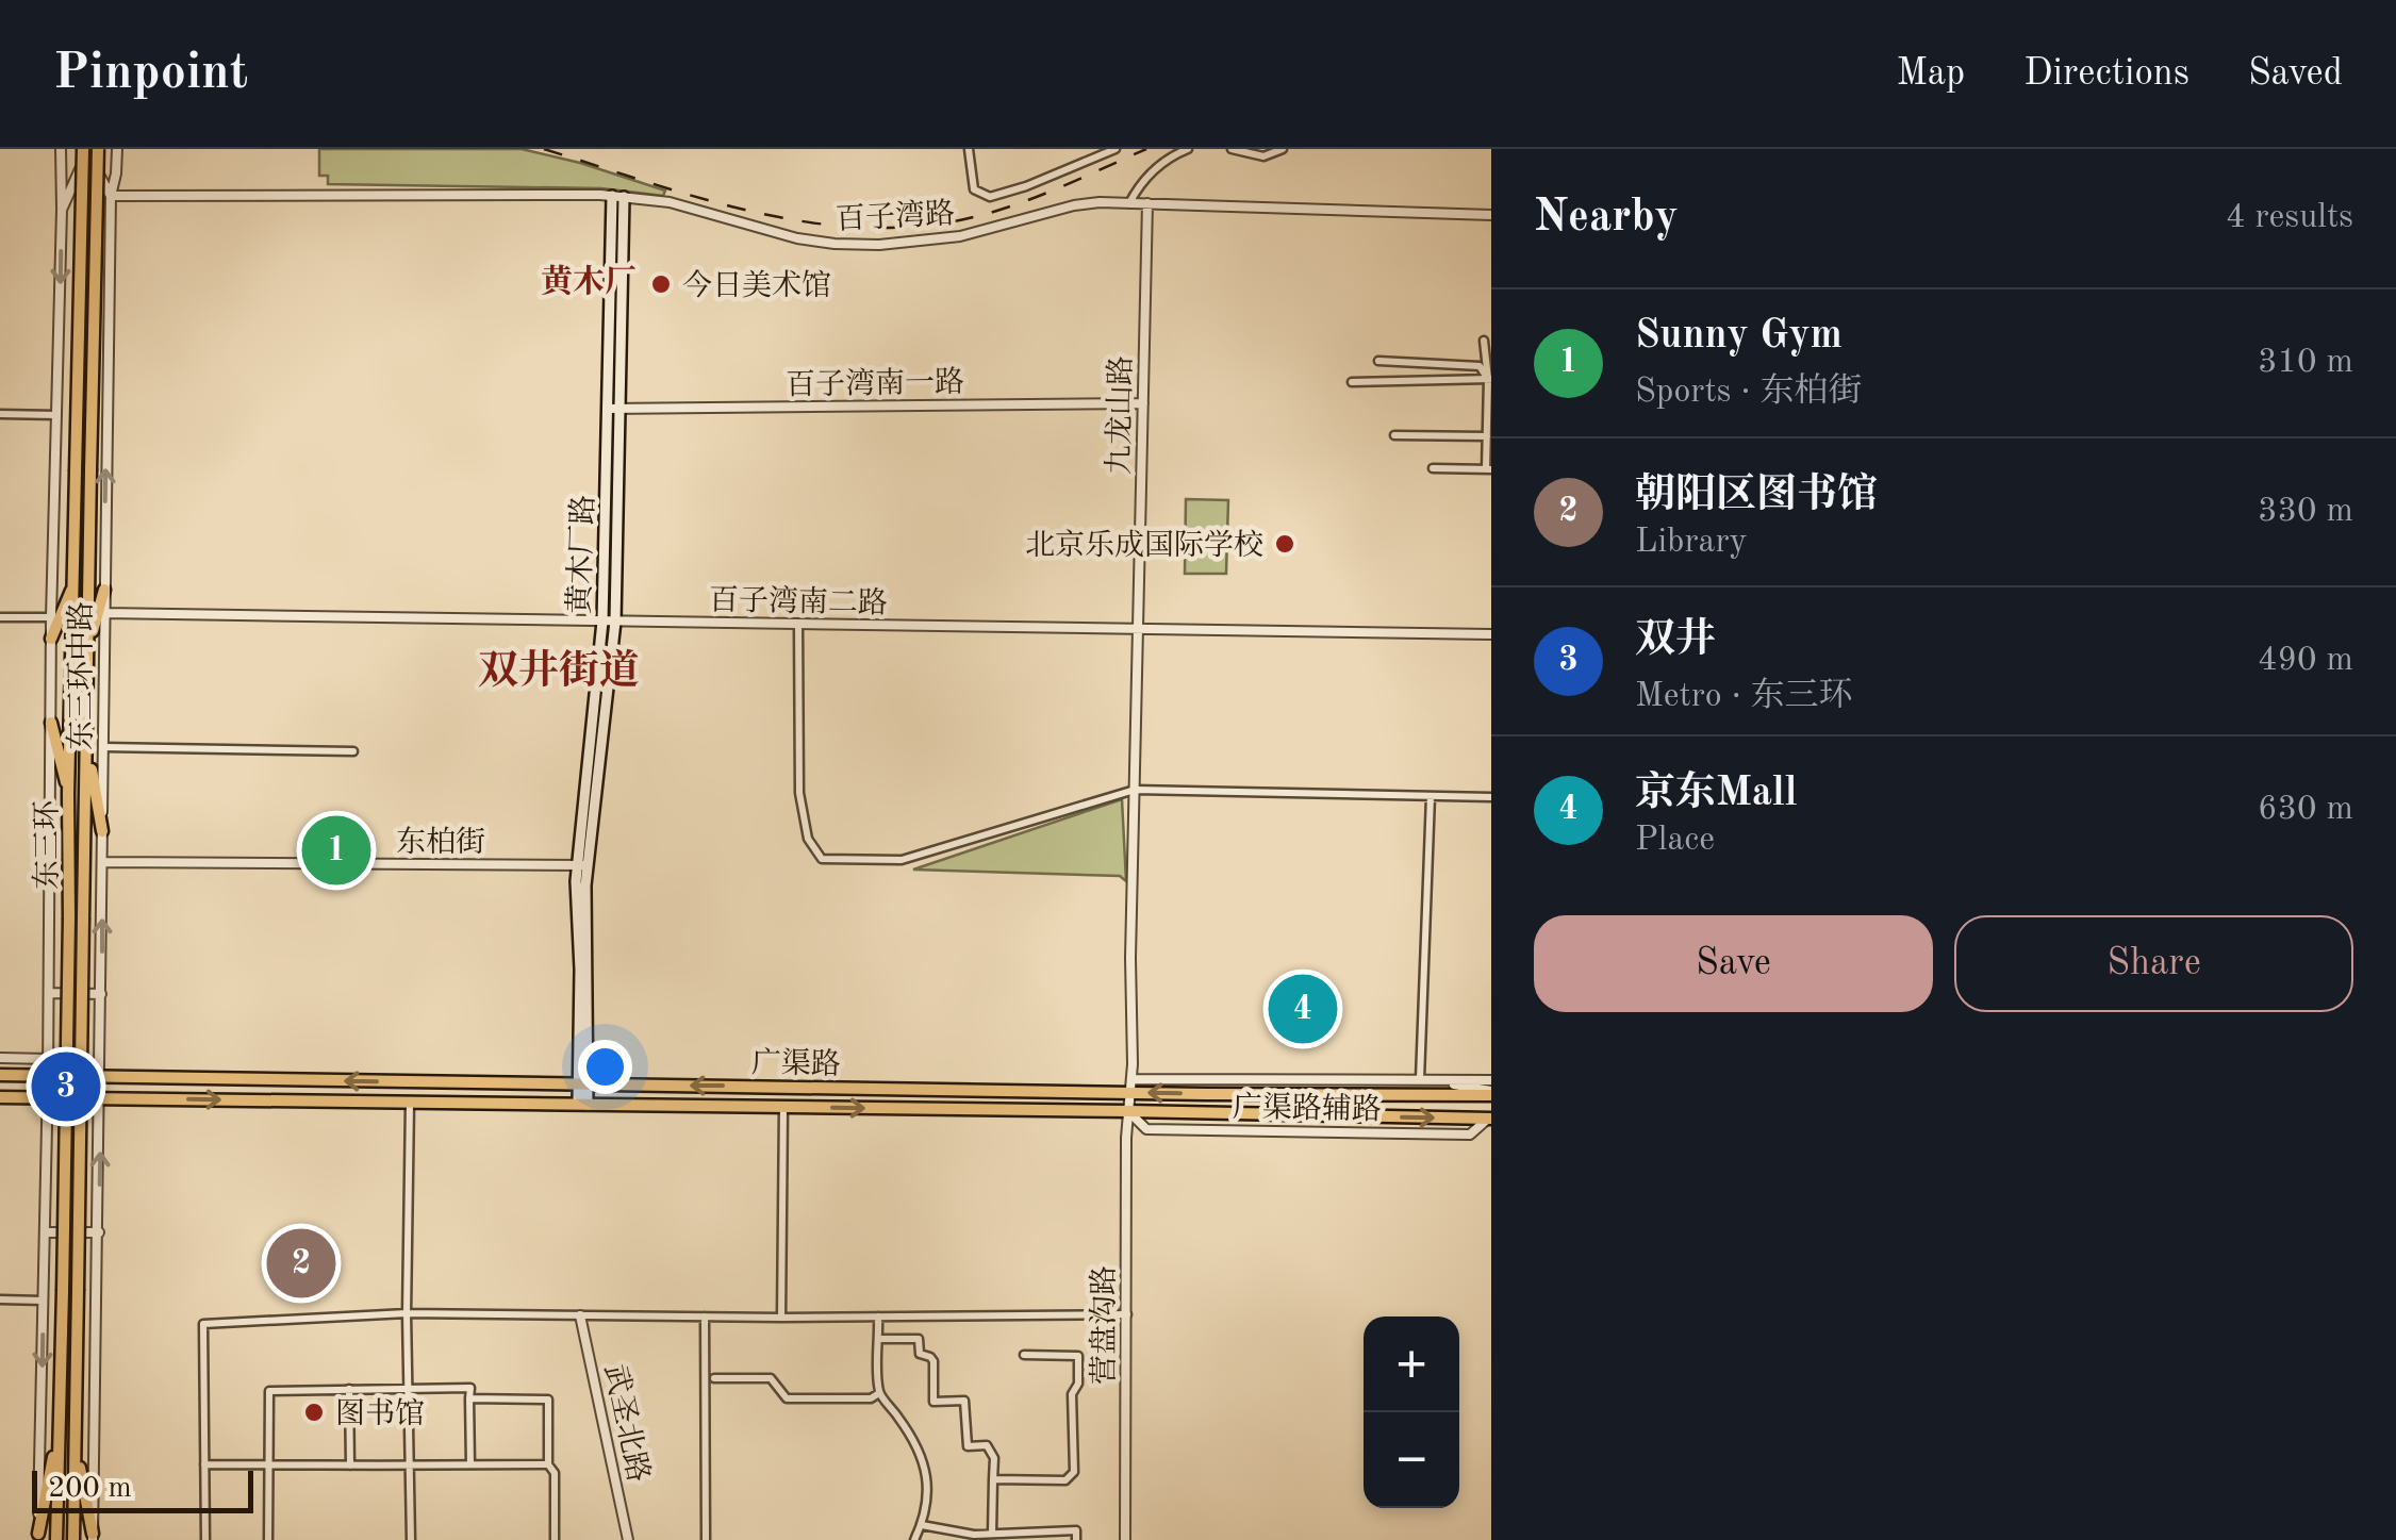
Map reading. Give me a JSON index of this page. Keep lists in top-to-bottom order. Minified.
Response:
{"streets":{"main road":["黄木厂路","东三环","广渠路"],"street":["百子湾路","百子湾南一路","九龙山路","百子湾南二路","东三环中路","东柏街","广渠路辅路","营盘沟路","武圣北路"]},"crossings":[["百子湾路","九龙山路"],["百子湾路","黄木厂路"],["百子湾路","东三环中路"],["百子湾南一路","九龙山路"],["百子湾南一路","黄木厂路"],["九龙山路","百子湾南二路"],["九龙山路","营盘沟路"],["黄木厂路","百子湾南二路"],["黄木厂路","东柏街"],["黄木厂路","广渠路"],["百子湾南二路","东三环中路"],["东三环中路","东柏街"],["东三环中路","东三环"],["东三环中路","广渠路"],["广渠路","广渠路辅路"],["广渠路","营盘沟路"],["广渠路辅路","营盘沟路"]],"districts":["黄木厂","双井街道"],"places":["今日美术馆","北京乐成国际学校","图书馆"],"scale_bar":"200 m","page":{"header":"Pinpoint","nav":["Map","Directions","Saved"],"heading":["Nearby","4 results"],"list":[{"mark":"1","name":"Sunny Gym","note":"Sports · 东柏街","value":"310 m"},{"mark":"2","name":"朝阳区图书馆","note":"Library","value":"330 m"},{"mark":"3","name":"双井","note":"Metro · 东三环","value":"490 m"},{"mark":"4","name":"京东Mall","note":"Place","value":"630 m"}],"pins":["1","4","3","2"],"buttons":["Save","Share"],"map_buttons":["+","−"],"scale":"200 m"}}
